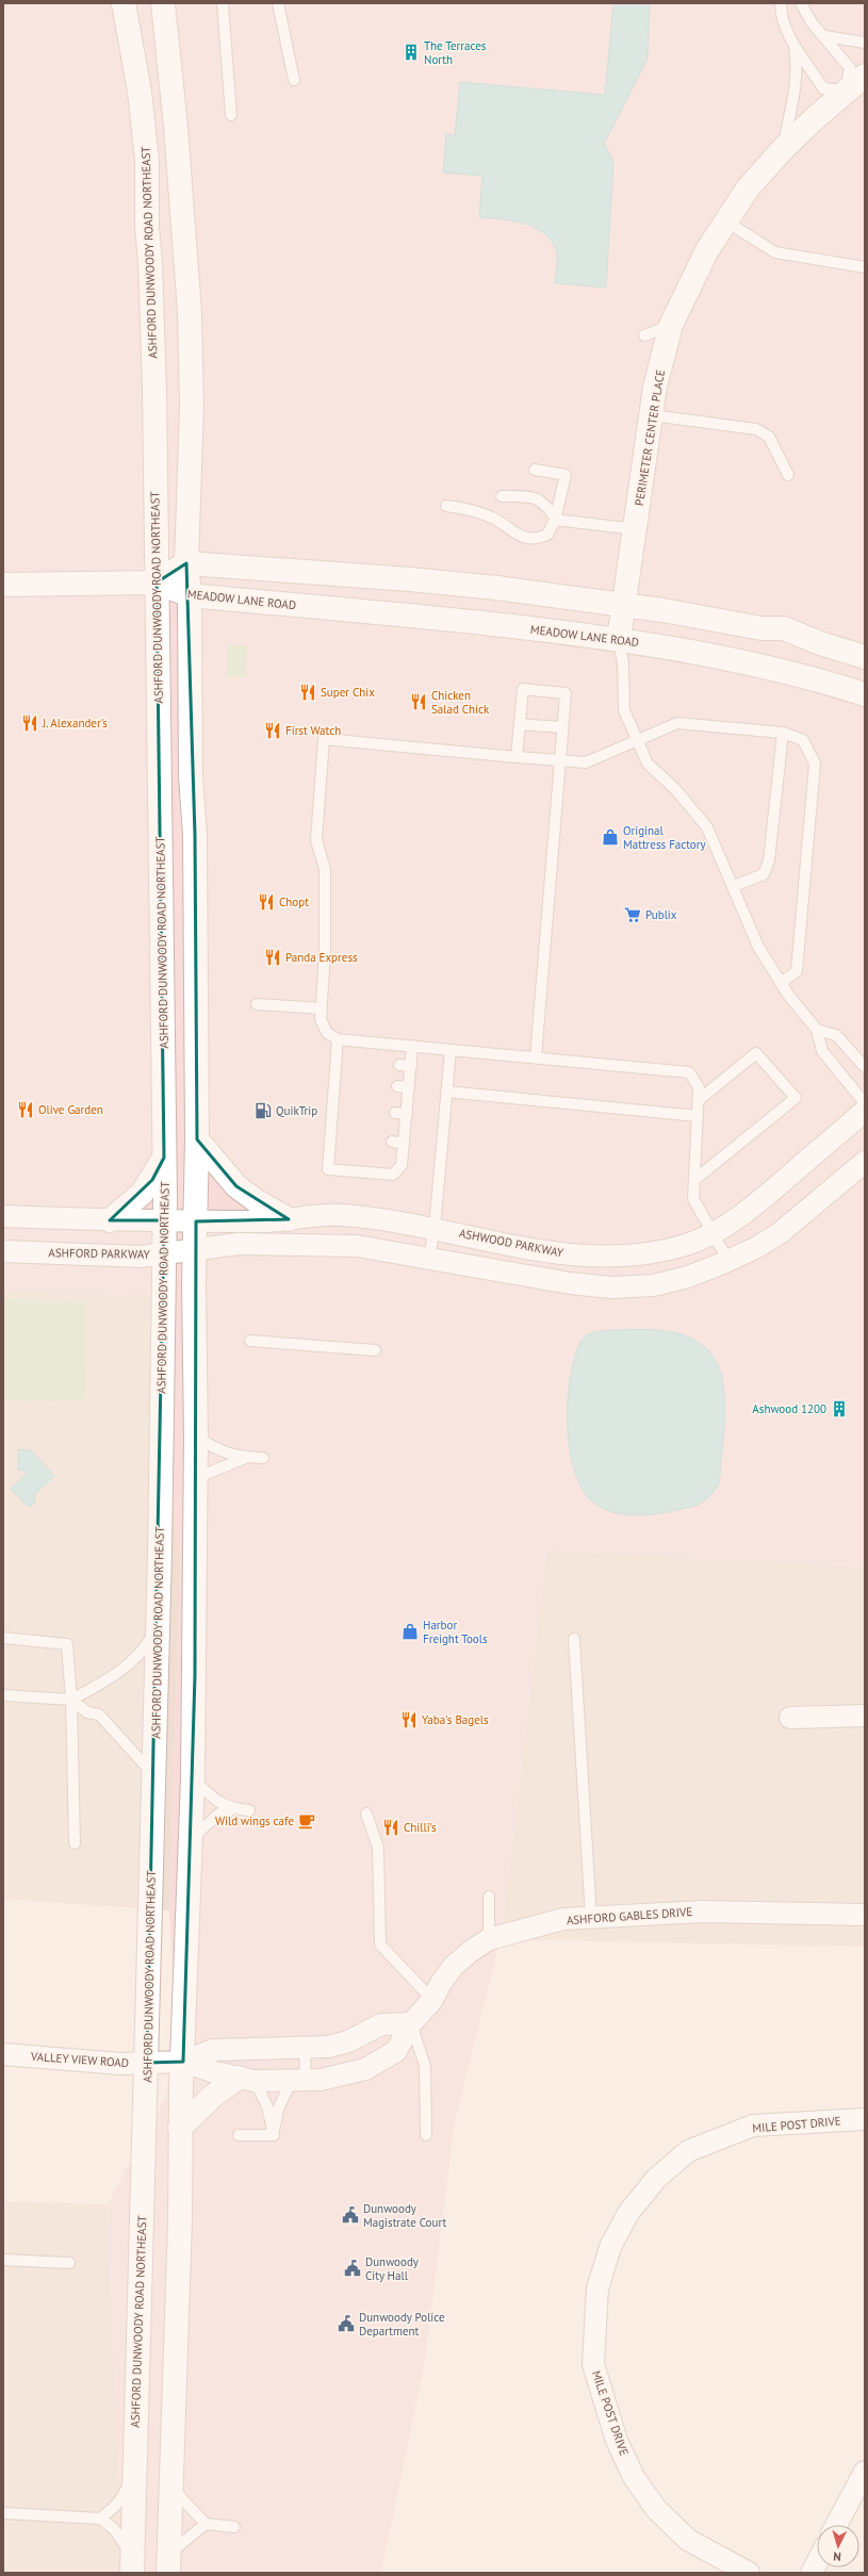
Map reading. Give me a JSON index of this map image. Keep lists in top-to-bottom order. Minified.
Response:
{"streets":{"main road":["ASHFORD DUNWOODY ROAD NORTHEAST","PERIMETER CENTER PLACE","MEADOW LANE ROAD"],"street":["ASHWOOD PARKWAY","ASHFORD PARKWAY","ASHFORD GABLES DRIVE","VALLEY VIEW ROAD","MILE POST DRIVE"]},"crossings":[["ASHFORD DUNWOODY ROAD NORTHEAST","MEADOW LANE ROAD"],["ASHFORD DUNWOODY ROAD NORTHEAST","ASHWOOD PARKWAY"],["ASHFORD DUNWOODY ROAD NORTHEAST","ASHFORD PARKWAY"],["ASHFORD DUNWOODY ROAD NORTHEAST","VALLEY VIEW ROAD"],["PERIMETER CENTER PLACE","MEADOW LANE ROAD"],["ASHFORD GABLES DRIVE","VALLEY VIEW ROAD"]],"places":{"building":["The Terraces North","Ashwood 1200"],"restaurant":["Super Chix","Chicken Salad Chick","J. Alexander's","First Watch","Chopt","Panda Express","Olive Garden","Yaba's Bagels","Chilli’s"],"shop":["Original Mattress Factory","Harbor Freight Tools"],"supermarket":["Publix"],"fuel station":["QuikTrip"],"cafe":["Wild wings cafe"],"public building":["Dunwoody Magistrate Court","Dunwoody City Hall","Dunwoody Police Department"]},"north":"bottom"}
